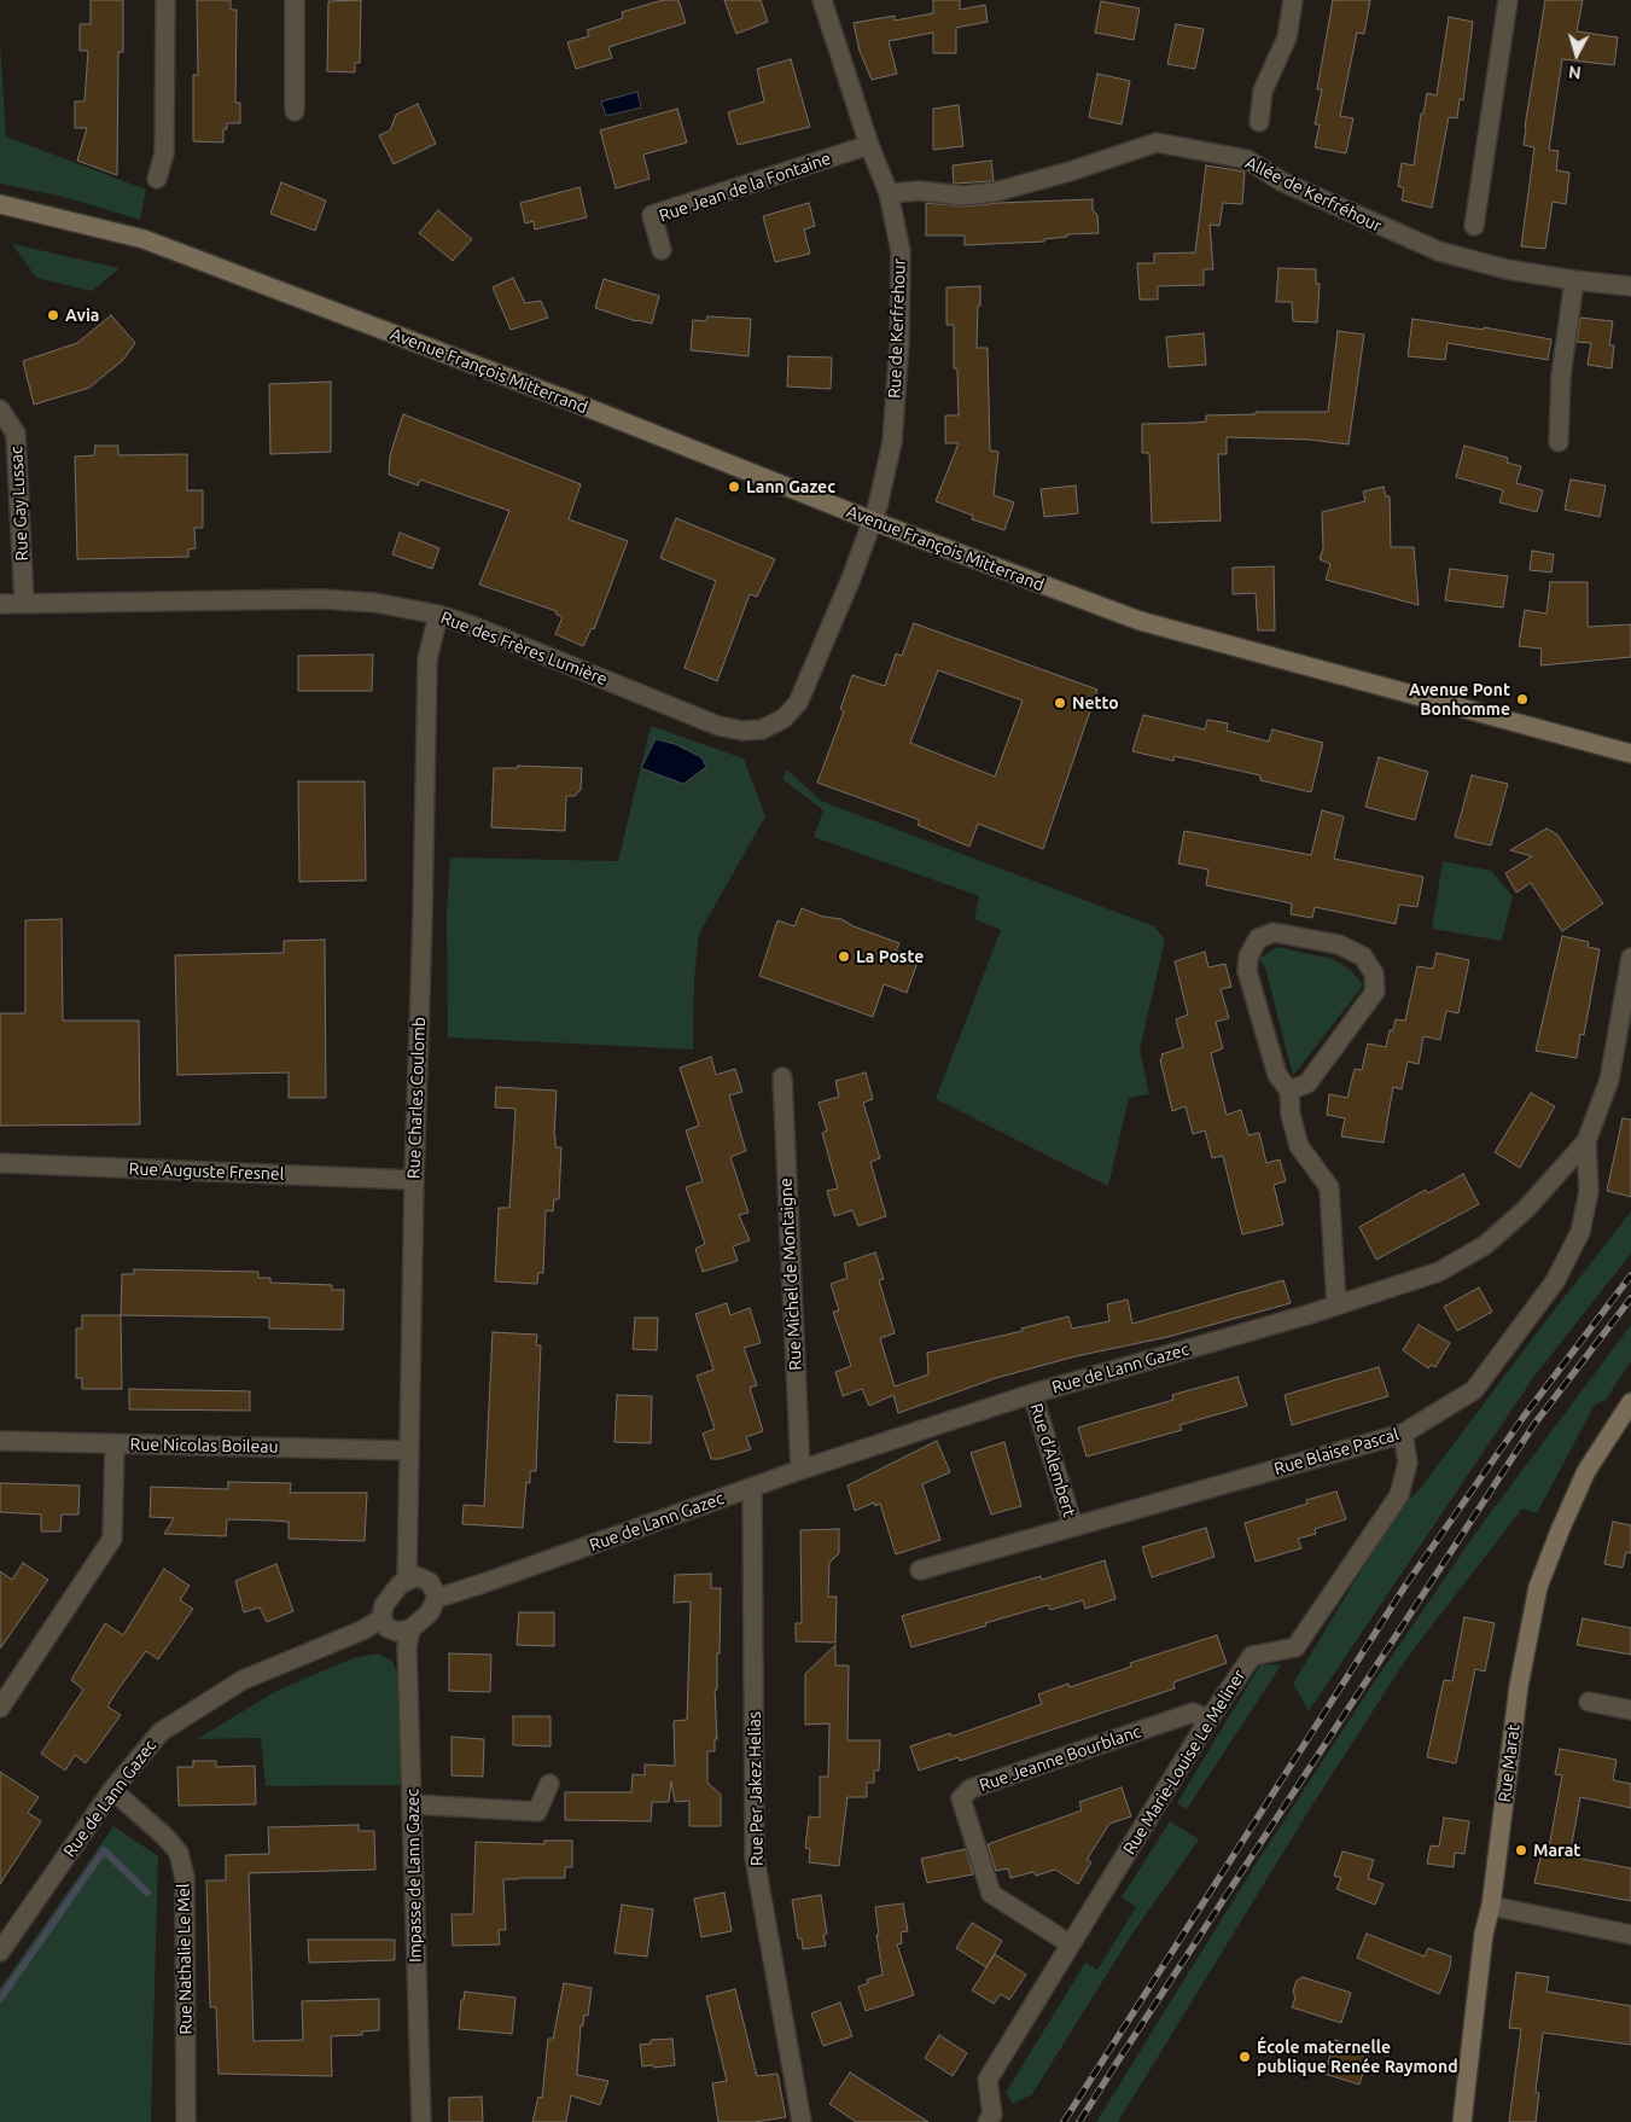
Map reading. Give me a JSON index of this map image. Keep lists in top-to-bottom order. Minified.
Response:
{"streets":{"main road":["Avenue François Mitterrand","Rue Marat"],"street":["Rue Jean de la Fontaine","Allée de Kerfréhour","Rue de Kerfrehour","Rue Gay Lussac","Rue des Frères Lumière","Rue Charles Coulomb","Rue Auguste Fresnel","Rue Michel de Montaigne","Rue de Lann Gazec","Rue Nicolas Boileau","Rue Blaise Pascal","Rue d'Alembert","Rue Jeanne Bourblanc","Rue Marie-Louise Le Meliner","Rue Per Jakez Helias","Impasse de Lann Gazec","Rue Nathalie Le Mel"]},"crossings":[["Rue Jean de la Fontaine","Rue de Kerfrehour"],["Allée de Kerfréhour","Rue de Kerfrehour"],["Rue de Kerfrehour","Avenue François Mitterrand"],["Rue de Kerfrehour","Rue des Frères Lumière"],["Avenue François Mitterrand","Rue des Frères Lumière"],["Rue Gay Lussac","Rue des Frères Lumière"],["Rue des Frères Lumière","Rue Charles Coulomb"],["Rue Charles Coulomb","Rue Auguste Fresnel"],["Rue Charles Coulomb","Rue de Lann Gazec"],["Rue Charles Coulomb","Rue Nicolas Boileau"],["Rue Charles Coulomb","Impasse de Lann Gazec"],["Rue Michel de Montaigne","Rue de Lann Gazec"],["Rue de Lann Gazec","Rue Blaise Pascal"],["Rue de Lann Gazec","Rue d'Alembert"],["Rue de Lann Gazec","Rue Per Jakez Helias"],["Rue de Lann Gazec","Impasse de Lann Gazec"],["Rue de Lann Gazec","Rue Nathalie Le Mel"],["Rue Blaise Pascal","Rue d'Alembert"],["Rue Blaise Pascal","Rue Marie-Louise Le Meliner"],["Rue Jeanne Bourblanc","Rue Marie-Louise Le Meliner"]],"places":["Avia","Lann Gazec","Avenue Pont Bonhomme","Netto","La Poste","Marat","École maternelle publique Renée Raymond"],"north":"bottom"}
